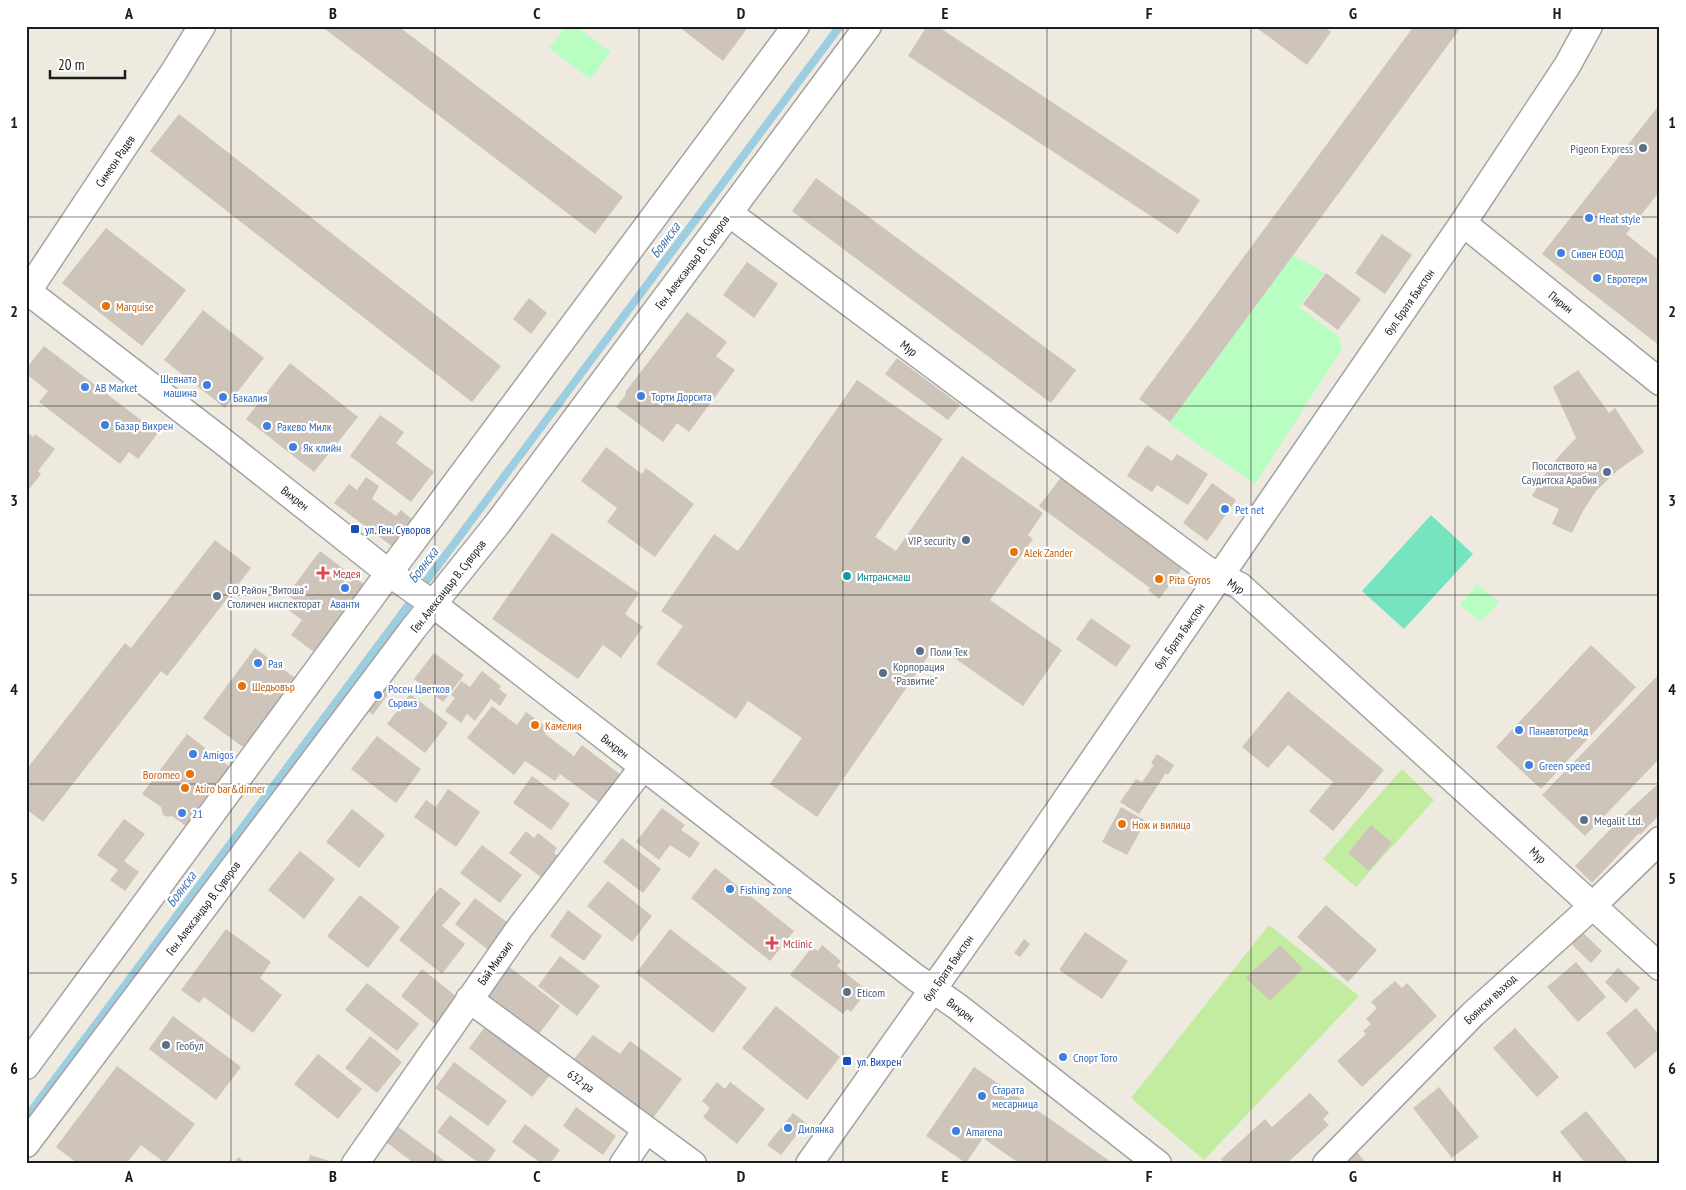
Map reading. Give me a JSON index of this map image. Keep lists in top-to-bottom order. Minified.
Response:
{"streets":{"street":["Симеон Радев","Ген. Александър В. Суворов","бул. Братя Бъкстон","Пирин","Мур","Вихрен","Бай Михаил","Боянски възход","632-ра"]},"crossings":[["Симеон Радев","Вихрен"],["Ген. Александър В. Суворов","Мур"],["Ген. Александър В. Суворов","Вихрен"],["бул. Братя Бъкстон","Пирин"],["бул. Братя Бъкстон","Мур"],["бул. Братя Бъкстон","Вихрен"],["Мур","Боянски възход"],["Вихрен","Бай Михаил"],["Бай Михаил","632-ра"]],"water":["Боянска"],"places":{"other":["Pigeon Express","Heat style","Сивен ЕООД","Евротерм","Marquise","Шевната машина","AB Market","Торти Дорсита","Бакалия","Базар Вихрен","Ракево Милк","Як клийн","Посолството на Саудитска Арабия","Pet net","VIP security","Alek Zander","Интрансмаш","Pita Gyros","Аванти","СО Район \"Витоша\" Столичен инспекторат","Поли Тек","Рая","Корпорация \"Развитие\"","Шедьовър","Росен Цветков Сървиз","Камелия","Панавтотрейд","Amigos","Green speed","Boromeo","Atiro bar&dinner","21","Megalit Ltd.","Нож и вилица","Fishing zone","Eticom","Геобул","Спорт Тото","Старата месарница","Дилянка","Amarena"],"transit":["ул. Ген. Суворов","ул. Вихрен"],"health":["Медея","Mclinic"]},"scale_bar":"20 m","grid":{"columns":["A","B","C","D","E","F","G","H"],"rows":["1","2","3","4","5","6"]}}
